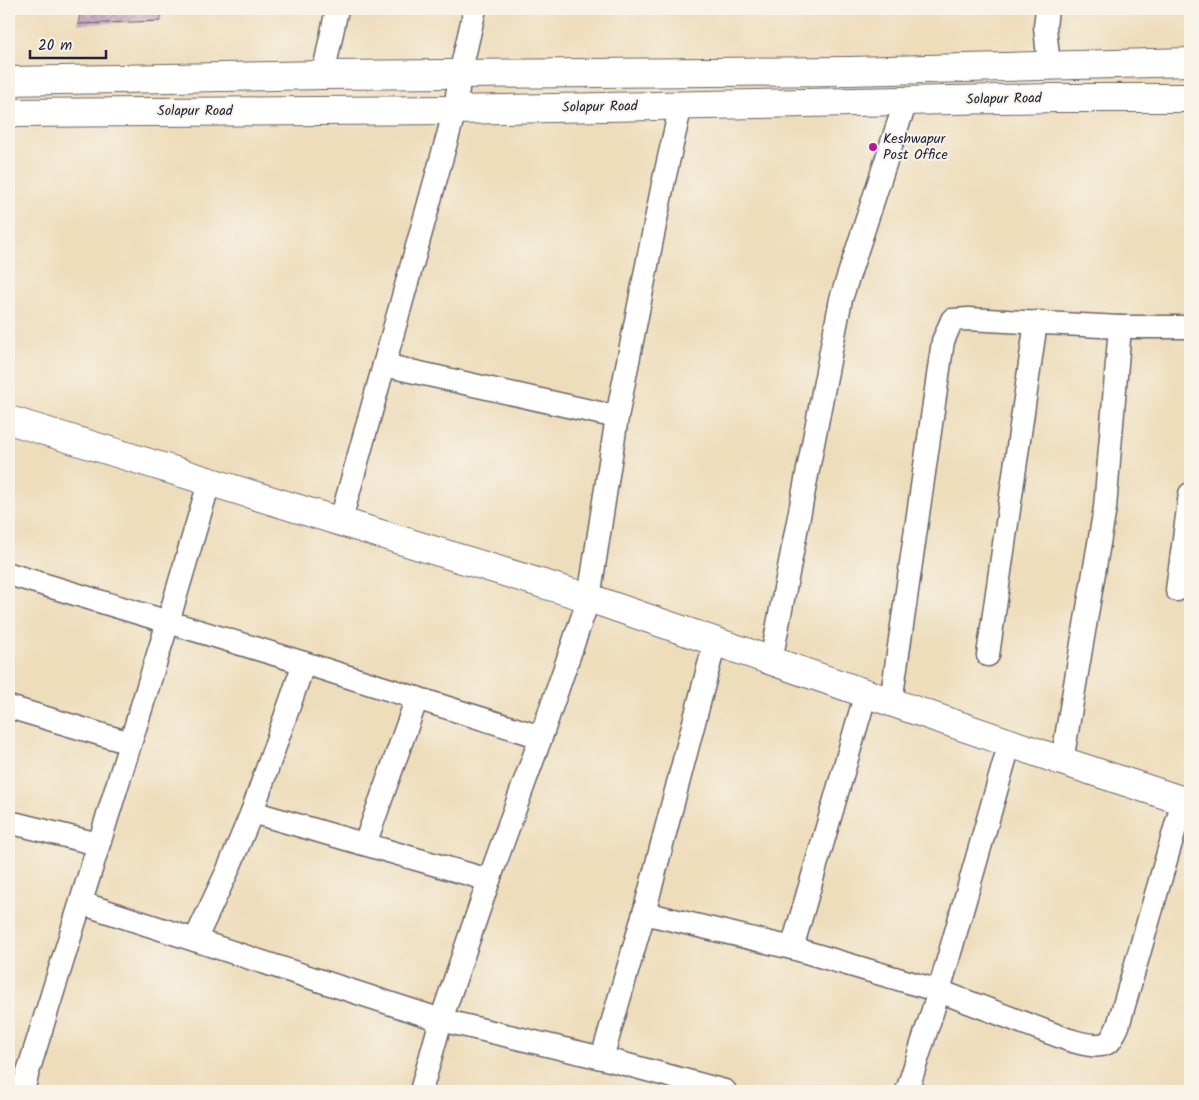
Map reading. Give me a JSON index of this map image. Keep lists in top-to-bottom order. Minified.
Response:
{"streets":{"main road":["Solapur Road"]},"places":["Keshwapur Post Office"],"scale_bar":"20 m"}
